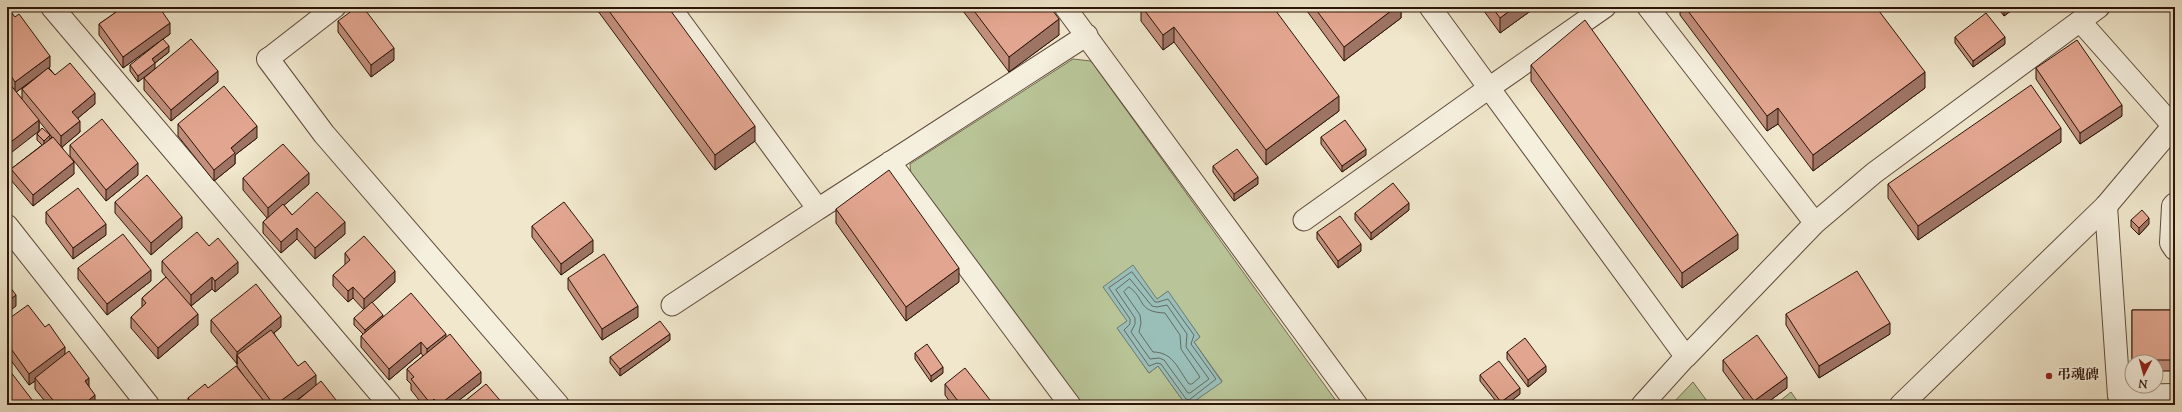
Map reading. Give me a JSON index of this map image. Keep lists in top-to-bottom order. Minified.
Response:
{"places":["弔魂碑"],"north":"bottom"}
